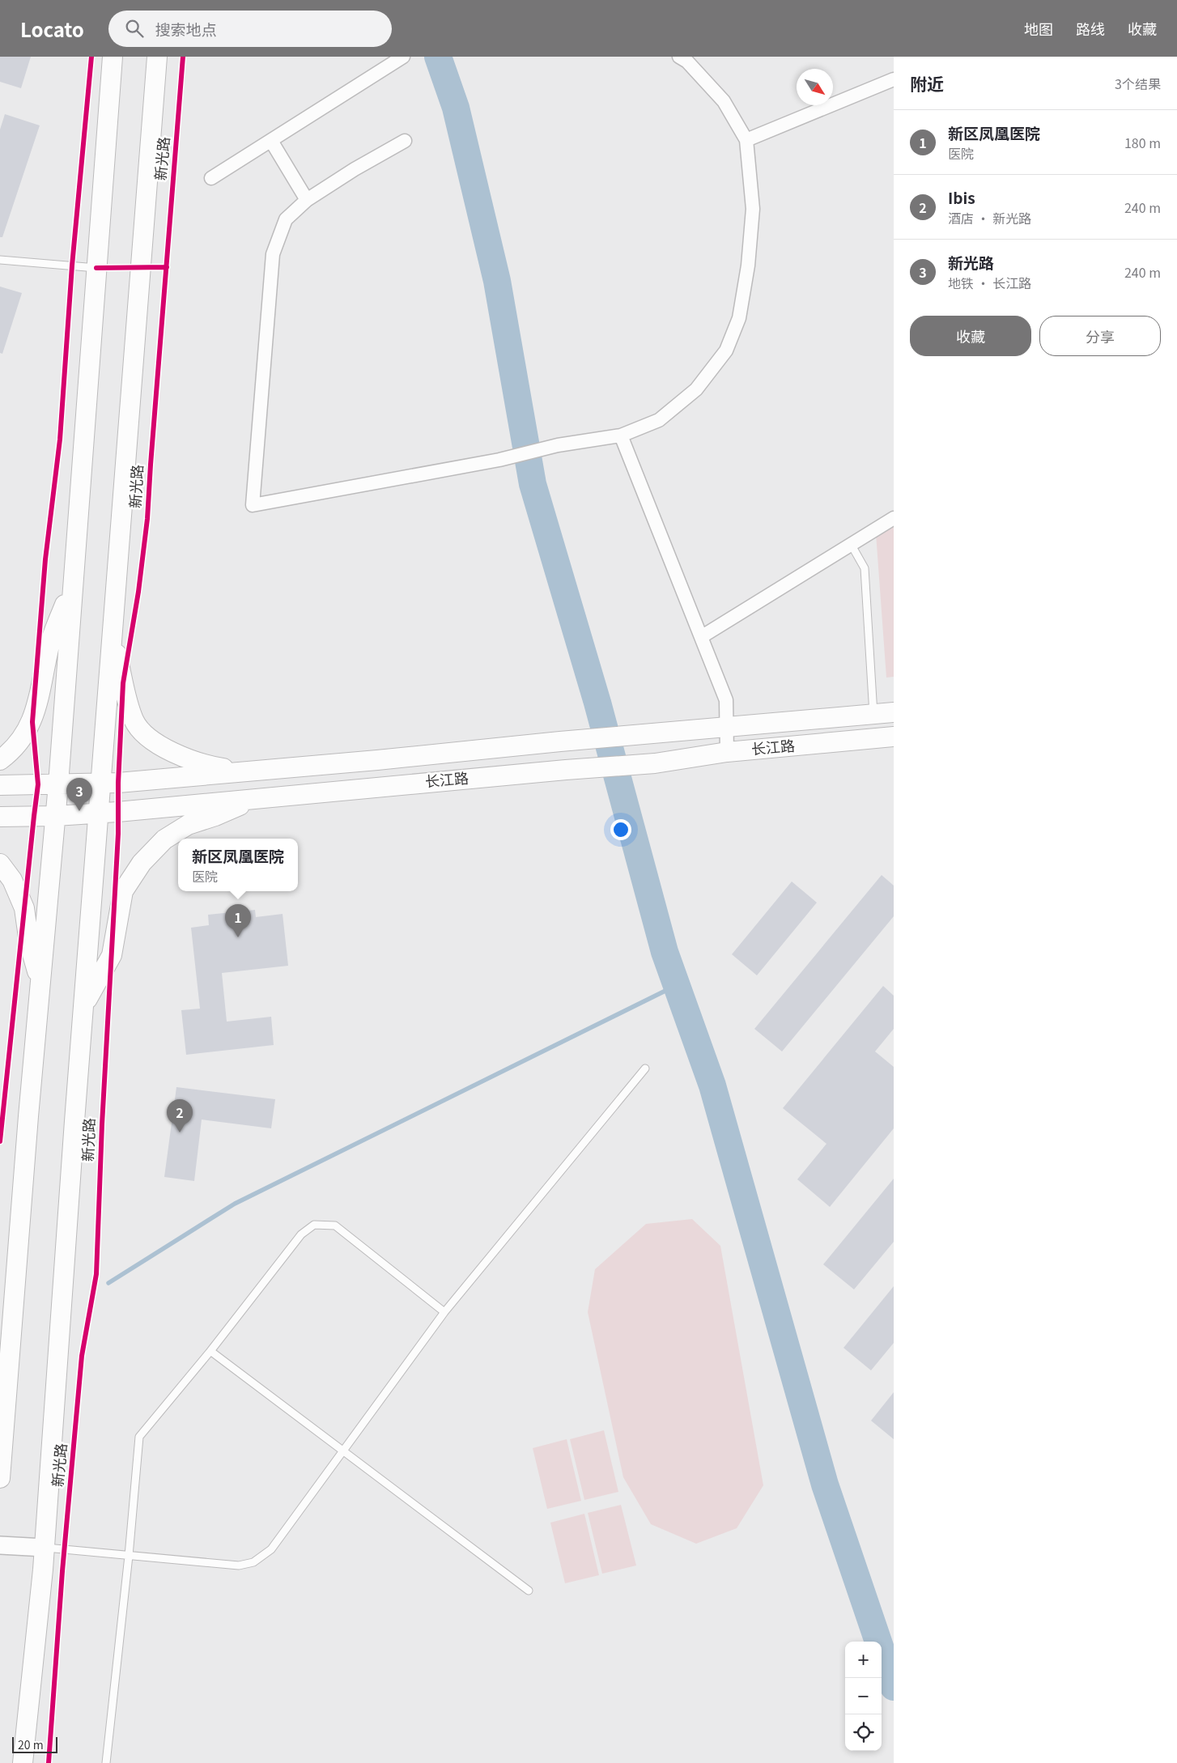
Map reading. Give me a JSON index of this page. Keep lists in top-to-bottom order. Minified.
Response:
{"streets":{"main road":["新光路","长江路"]},"crossings":[["新光路","长江路"]],"scale_bar":"20 m","north":"bottom right","page":{"header":"Locato","search":"搜索地点","nav":["地图","路线","收藏"],"heading":["附近","3个结果"],"list":[{"mark":"1","name":"新区凤凰医院","note":"医院","value":"180 m"},{"mark":"2","name":"Ibis","note":"酒店 · 新光路","value":"240 m"},{"mark":"3","name":"新光路","note":"地铁 · 长江路","value":"240 m"}],"buttons":["收藏","分享"],"pins":["3","1","2"],"popup":["新区凤凰医院","医院"],"map_buttons":["+","−"],"scale":"20 m"}}
